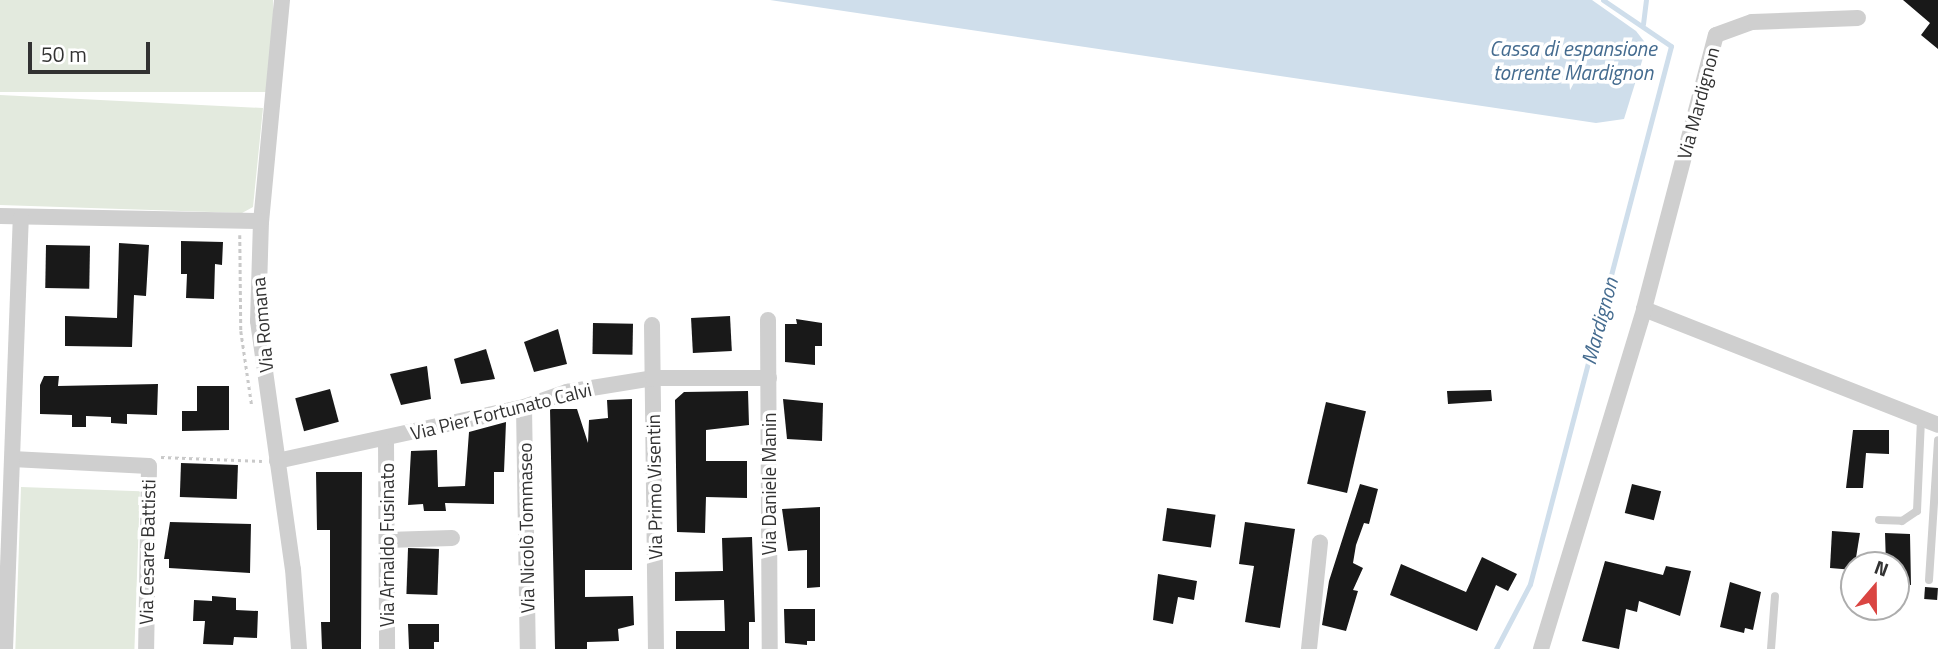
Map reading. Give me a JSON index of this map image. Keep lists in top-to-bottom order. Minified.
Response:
{"streets":{"street":["Via Mardignon","Via Romana","Via Pier Fortunato Calvi","Via Daniele Manin","Via Primo Visentin","Via Nicolò Tommaseo","Via Arnaldo Fusinato","Via Cesare Battisti"]},"crossings":[["Via Romana","Via Pier Fortunato Calvi"],["Via Pier Fortunato Calvi","Via Daniele Manin"],["Via Pier Fortunato Calvi","Via Primo Visentin"],["Via Pier Fortunato Calvi","Via Nicolò Tommaseo"],["Via Pier Fortunato Calvi","Via Arnaldo Fusinato"]],"water":["Cassa di espansione torrente Mardignon","Mardignon"],"scale_bar":"50 m","north":"top"}
